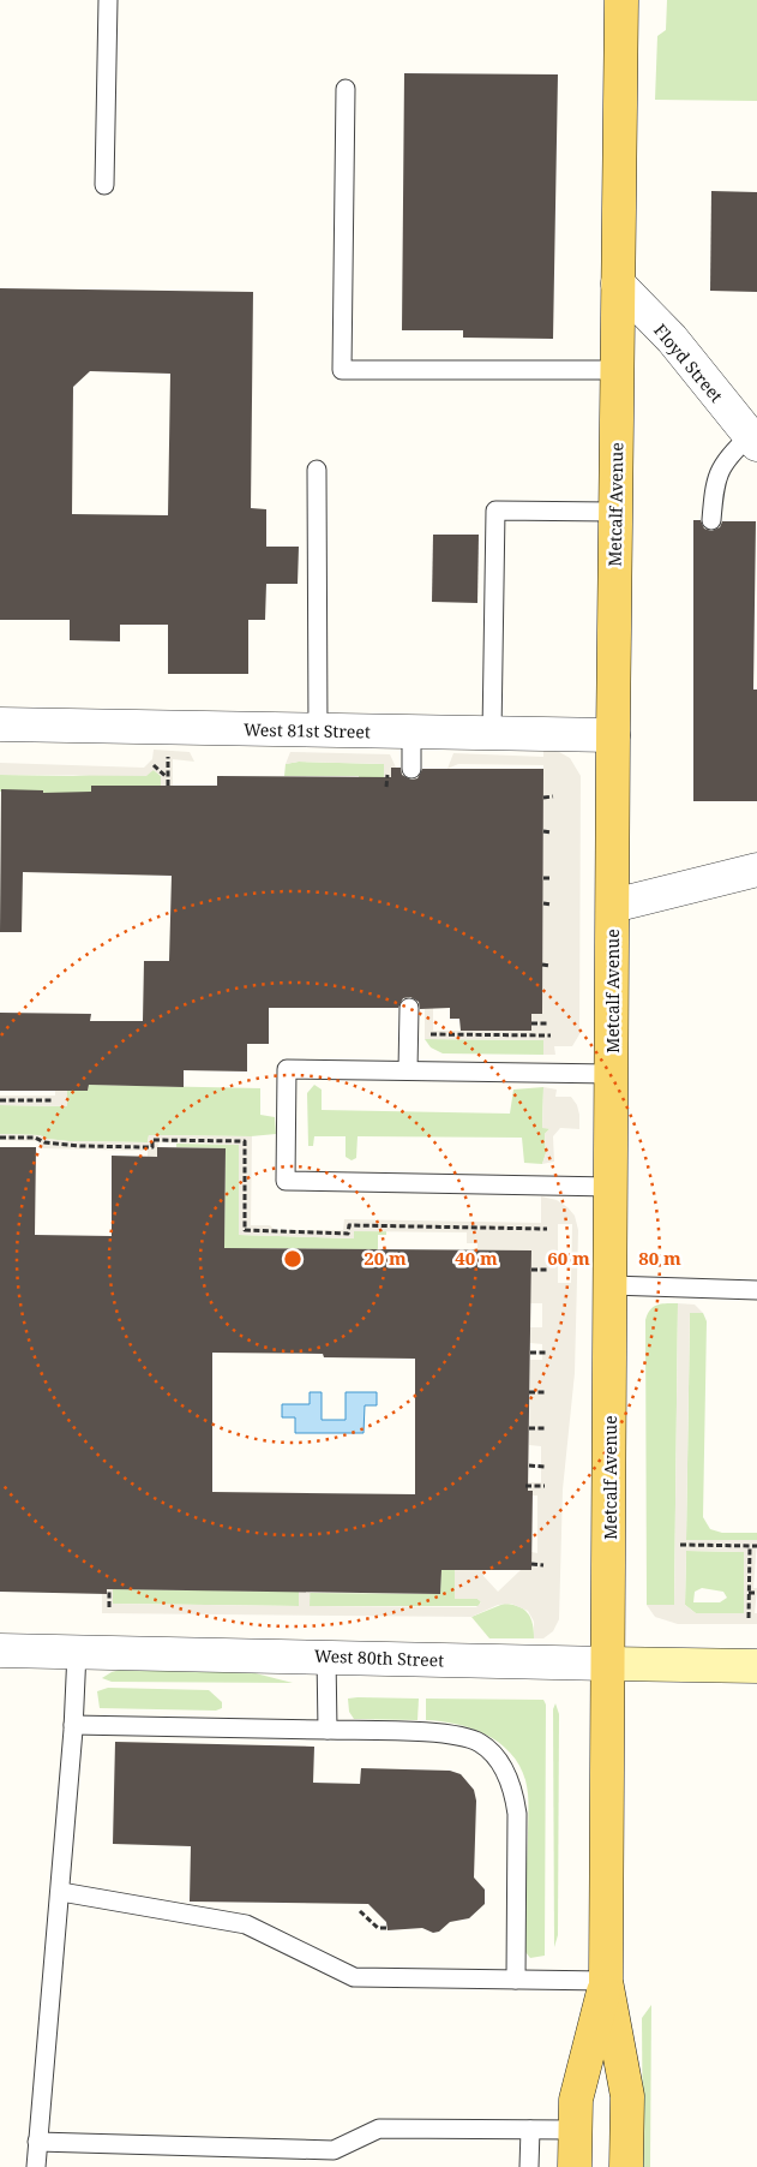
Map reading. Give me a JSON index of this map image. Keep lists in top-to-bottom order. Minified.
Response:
{"streets":{"main road":["Metcalf Avenue"],"street":["Floyd Street","West 81st Street","West 80th Street"]},"crossings":[["Floyd Street","Metcalf Avenue"],["Metcalf Avenue","West 81st Street"],["Metcalf Avenue","West 80th Street"]],"rings":["20 m","40 m","60 m","80 m"]}
